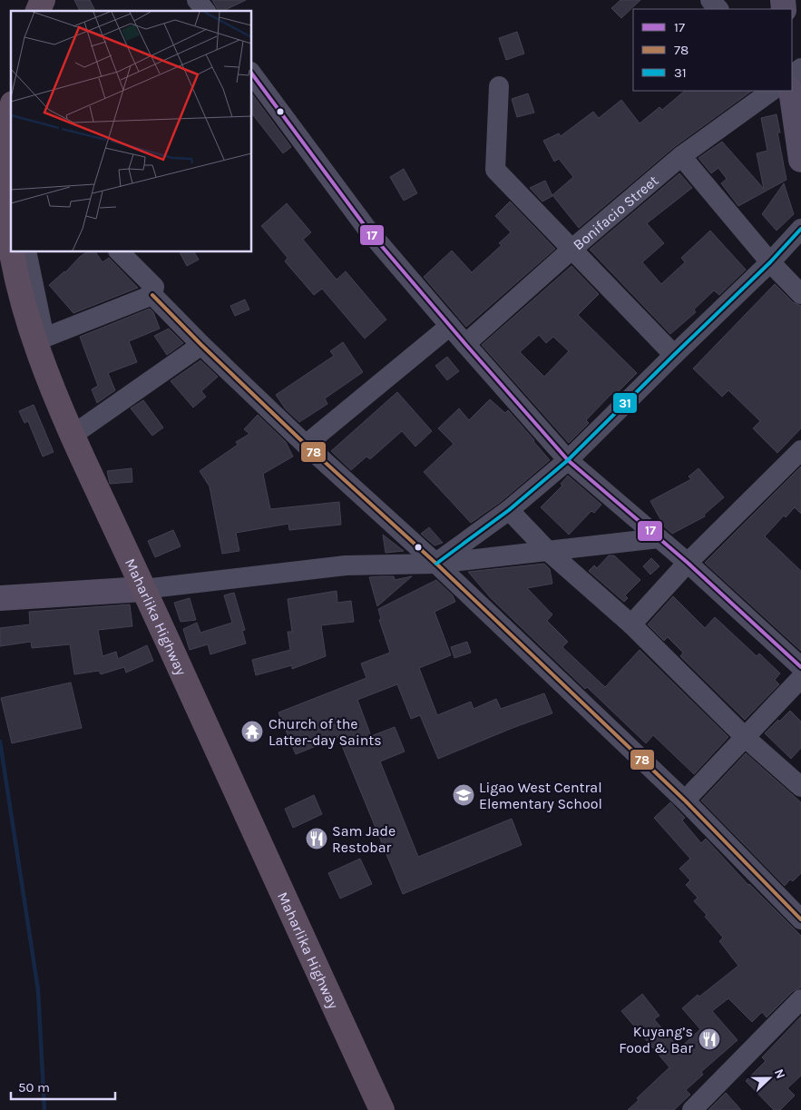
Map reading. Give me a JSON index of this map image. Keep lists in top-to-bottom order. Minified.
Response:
{"streets":{"highway":["Maharlika Highway"],"street":["Bonifacio Street"]},"places":{"temple":["Church of the Latter-day Saints"],"school or university":["Ligao West Central Elementary School"],"restaurant":["Sam Jade Restobar","Kuyang’s Food & Bar"]},"lines":["transit line 17","transit line 31","transit line 78"],"legend":["17","78","31"],"scale_bar":"50 m","north":"right"}
